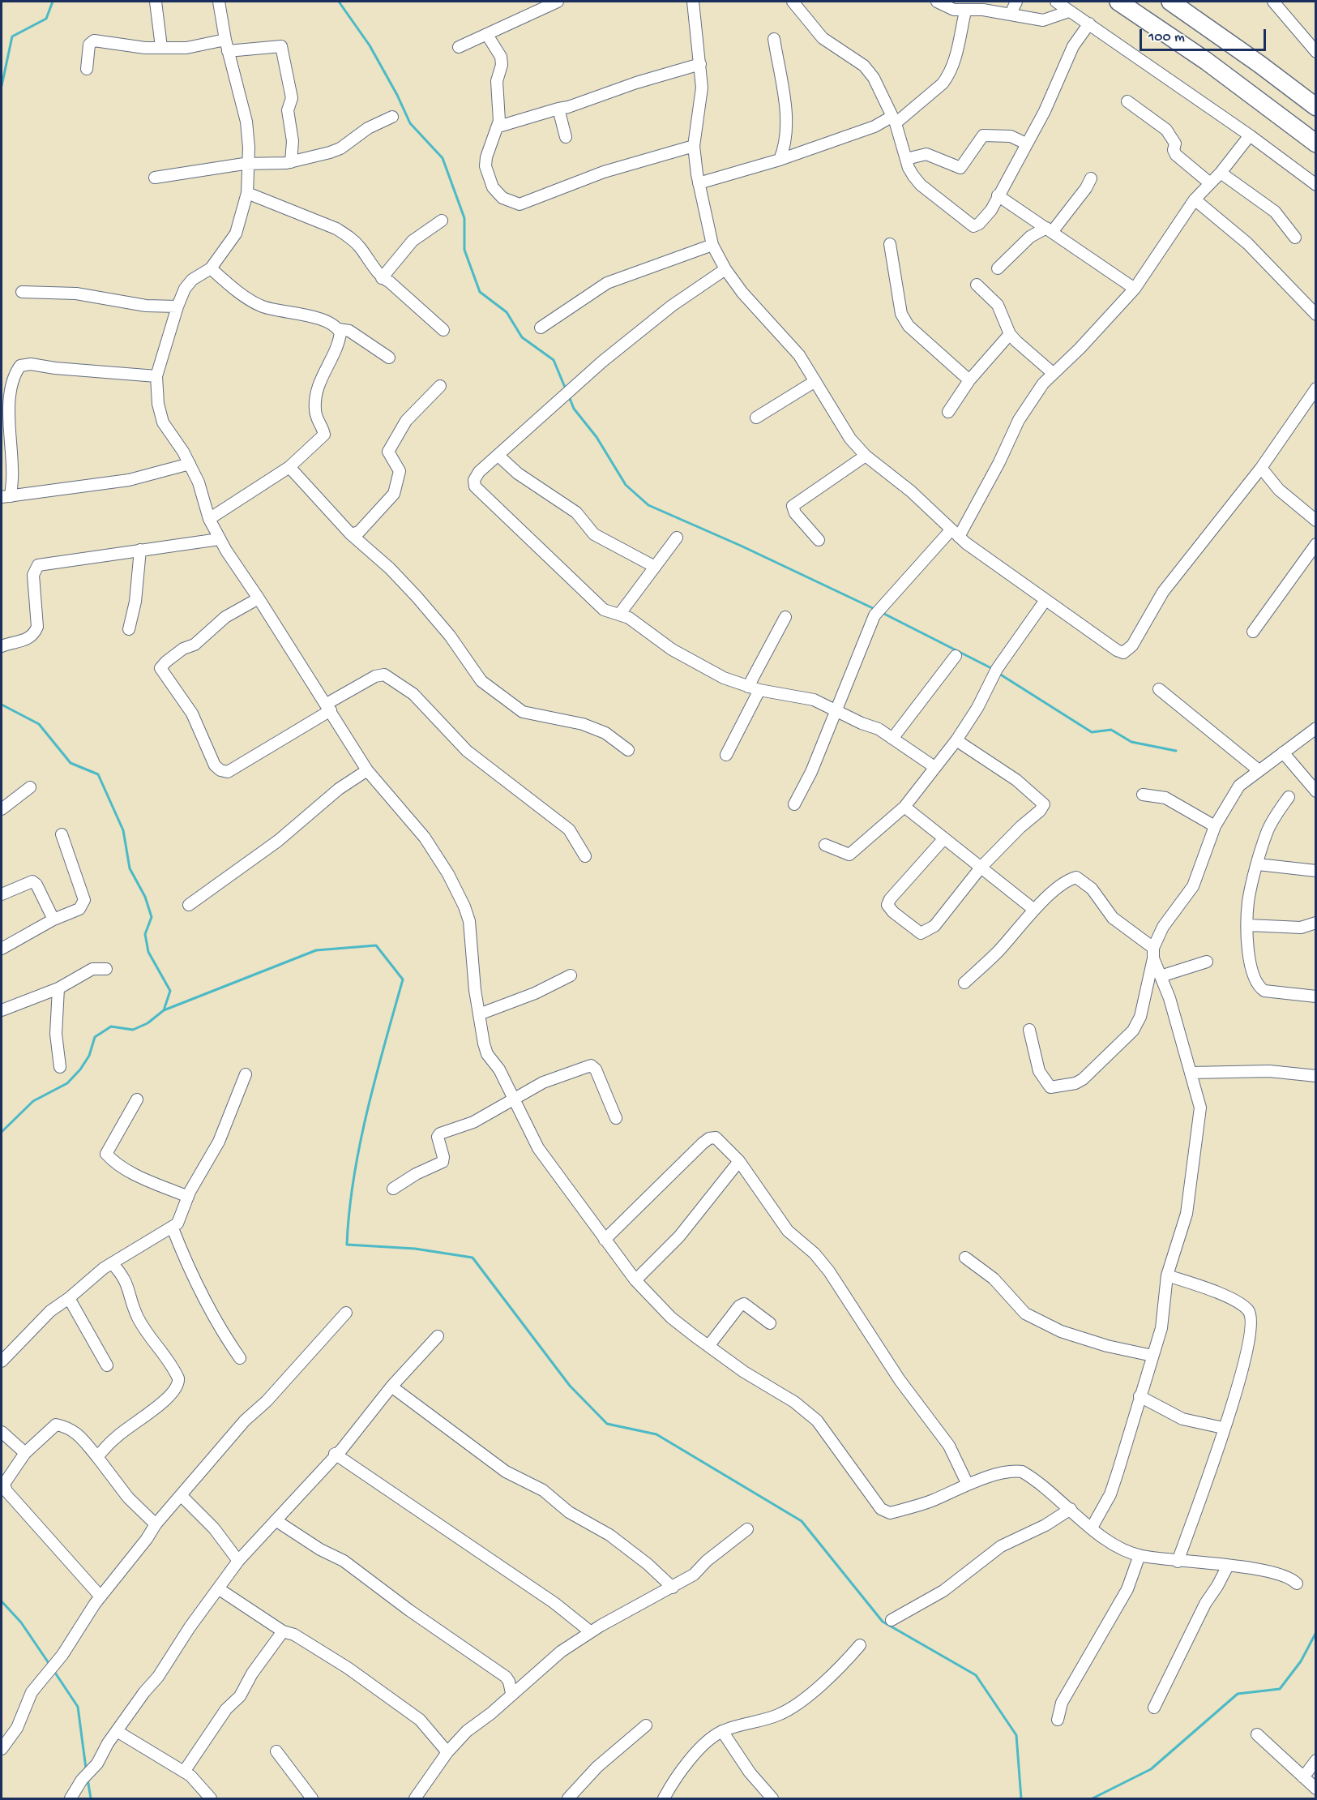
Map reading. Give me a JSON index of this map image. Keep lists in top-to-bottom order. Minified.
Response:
{"scale_bar":"100 m"}
